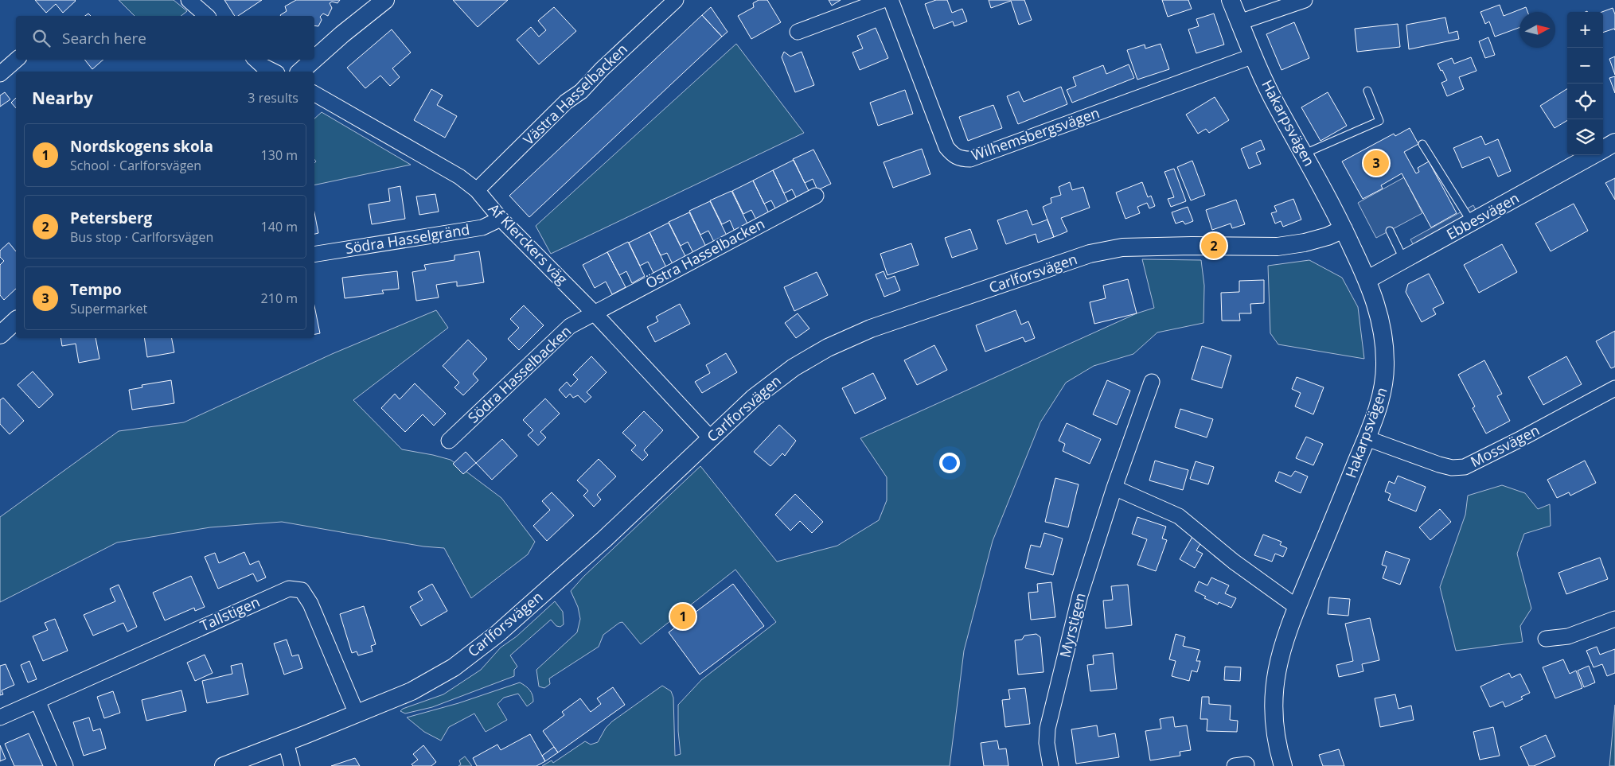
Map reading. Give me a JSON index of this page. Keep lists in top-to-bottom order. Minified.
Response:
{"streets":{"street":["Västra Hasselbacken","Hakarpsvägen","Wilhemsbergsvägen","Ebbesvägen","Södra Hasselgränd","Af Klerckers väg","Östra Hasselbacken","Carlforsvägen","Södra Hasselbacken","Mossvägen","Tallstigen","Myrstigen"]},"crossings":[["Västra Hasselbacken","Af Klerckers väg"],["Hakarpsvägen","Wilhemsbergsvägen"],["Hakarpsvägen","Ebbesvägen"],["Hakarpsvägen","Carlforsvägen"],["Hakarpsvägen","Mossvägen"],["Södra Hasselgränd","Af Klerckers väg"],["Af Klerckers väg","Östra Hasselbacken"],["Af Klerckers väg","Carlforsvägen"],["Af Klerckers väg","Södra Hasselbacken"],["Östra Hasselbacken","Södra Hasselbacken"],["Carlforsvägen","Tallstigen"]],"north":"right","page":{"map_buttons":["+","−"],"search":"Search here","heading":["Nearby","3 results"],"list":[{"mark":"1","name":"Nordskogens skola","note":"School · Carlforsvägen","value":"130 m"},{"mark":"2","name":"Petersberg","note":"Bus stop · Carlforsvägen","value":"140 m"},{"mark":"3","name":"Tempo","note":"Supermarket","value":"210 m"}],"pins":["3","2","1"]}}
